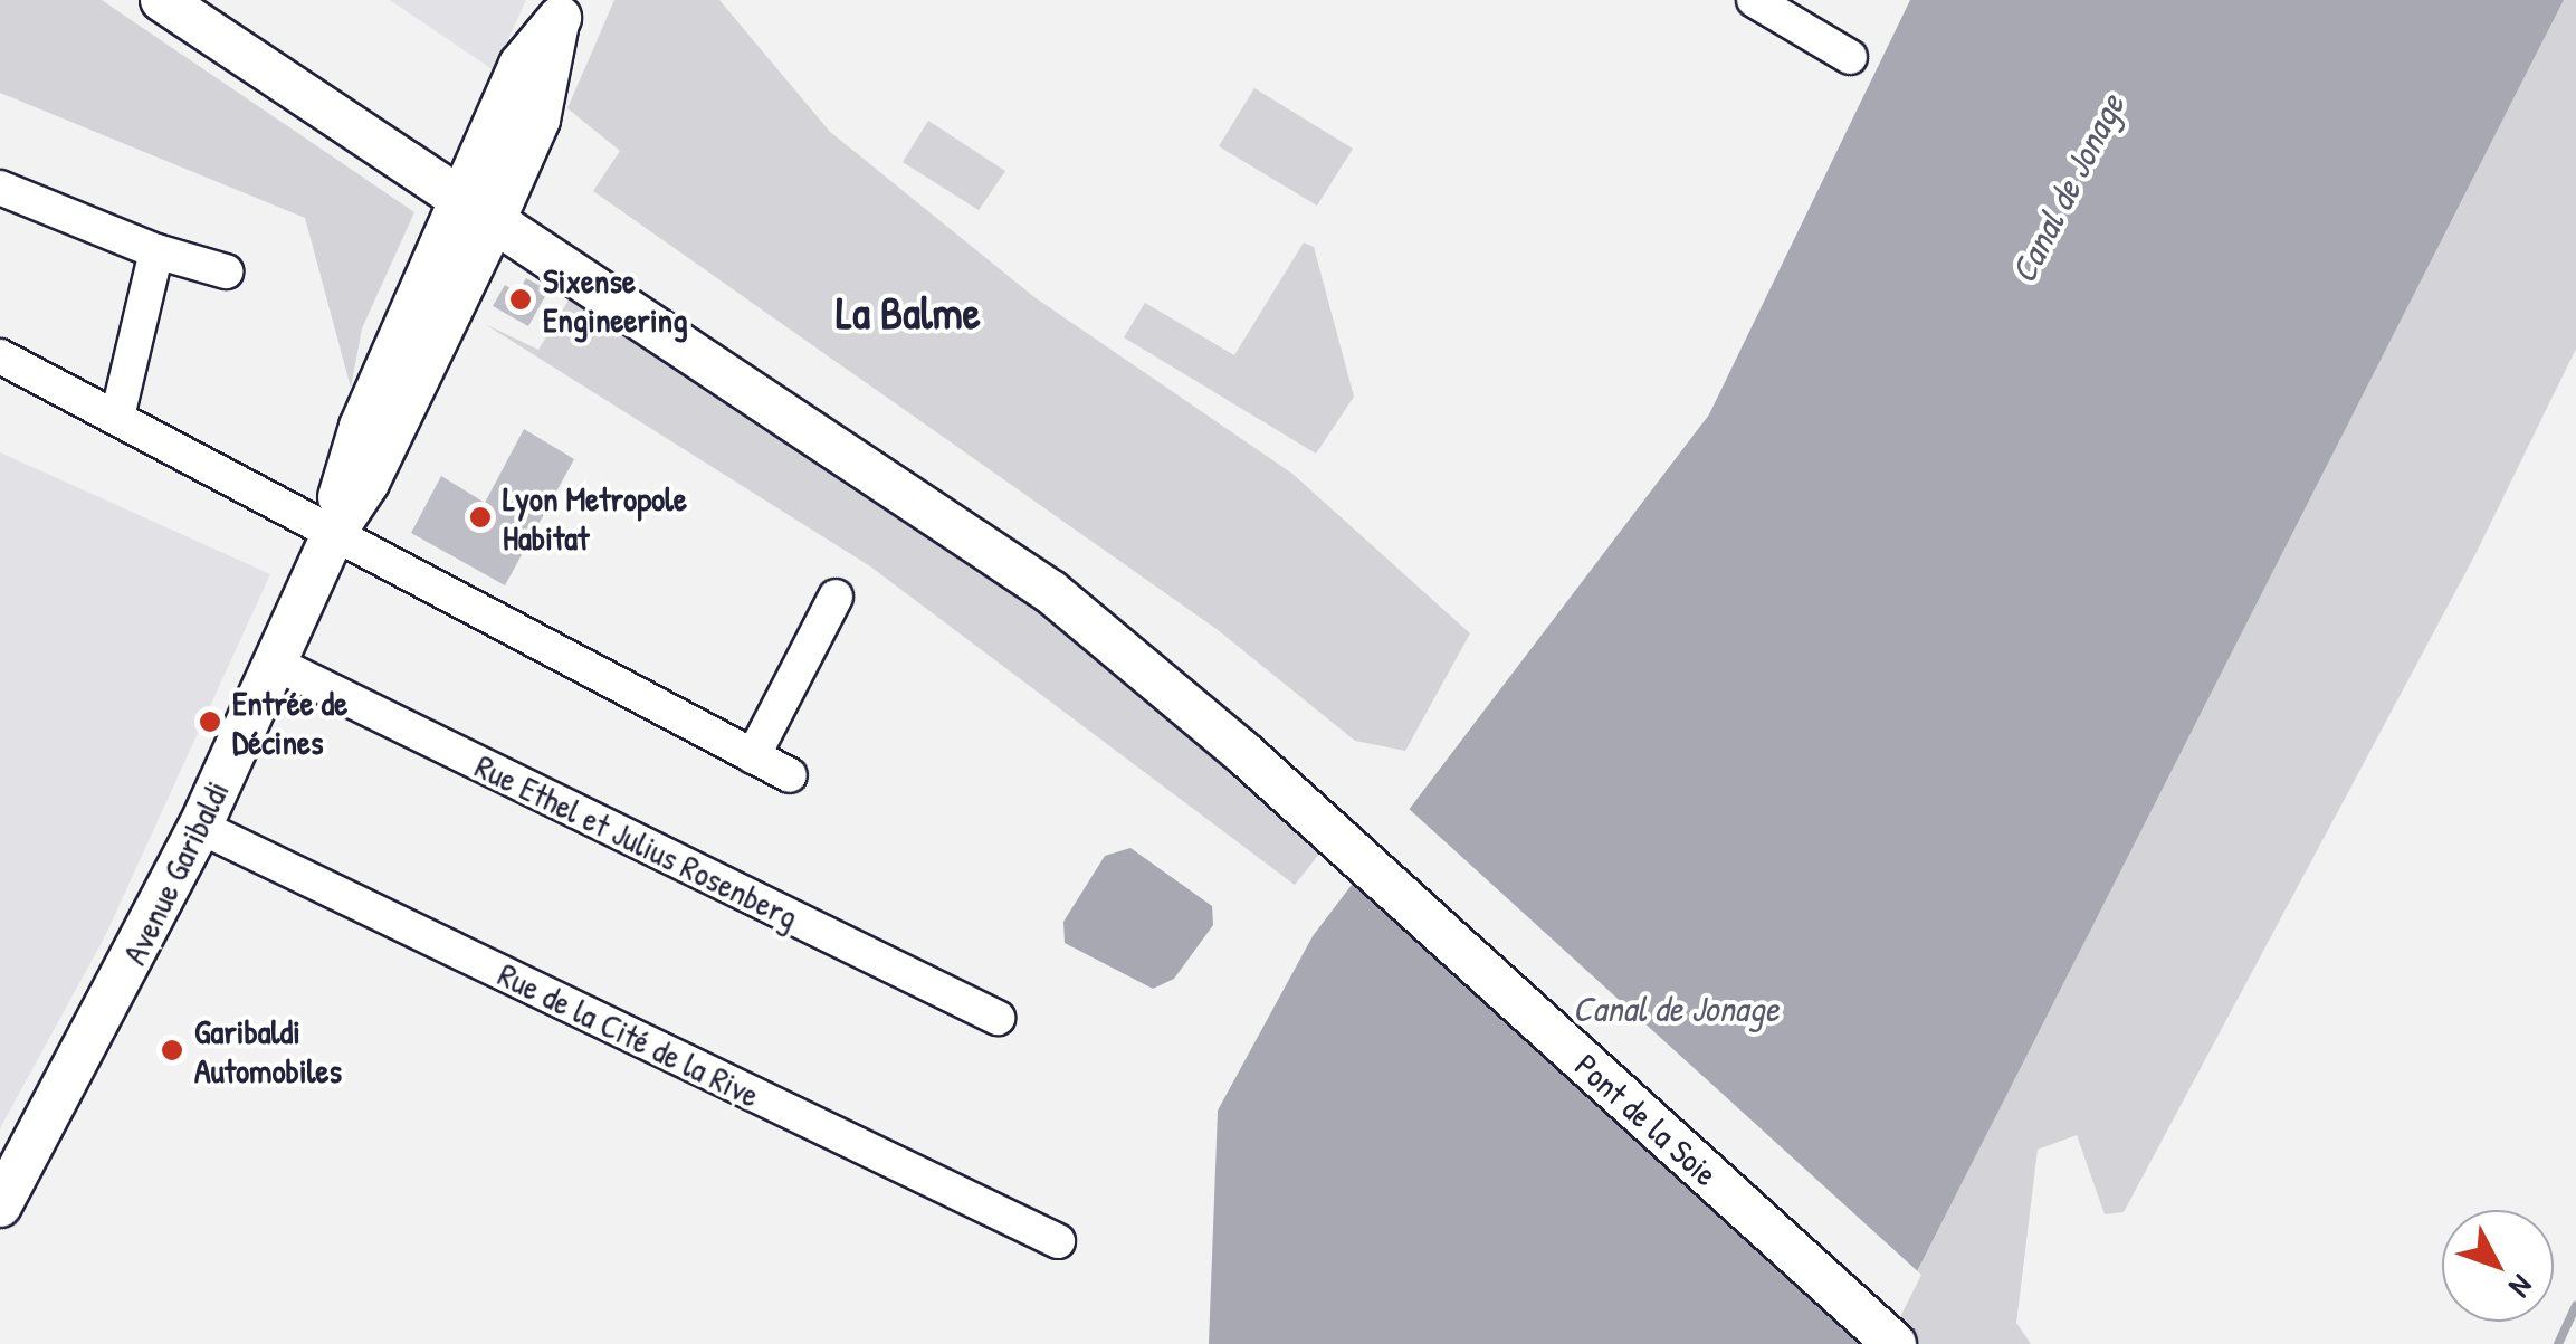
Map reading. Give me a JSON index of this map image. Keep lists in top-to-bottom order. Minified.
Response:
{"streets":{"main road":["Avenue Garibaldi","Pont de la Soie"],"street":["Rue Ethel et Julius Rosenberg","Rue de la Cité de la Rive"]},"crossings":[["Rue Ethel et Julius Rosenberg","Avenue Garibaldi"],["Avenue Garibaldi","Rue de la Cité de la Rive"],["Avenue Garibaldi","Pont de la Soie"]],"districts":["La Balme"],"water":["Canal de Jonage"],"places":["Sixense Engineering","Lyon Metropole Habitat","Entrée de Décines","Garibaldi Automobiles"],"north":"bottom right"}
